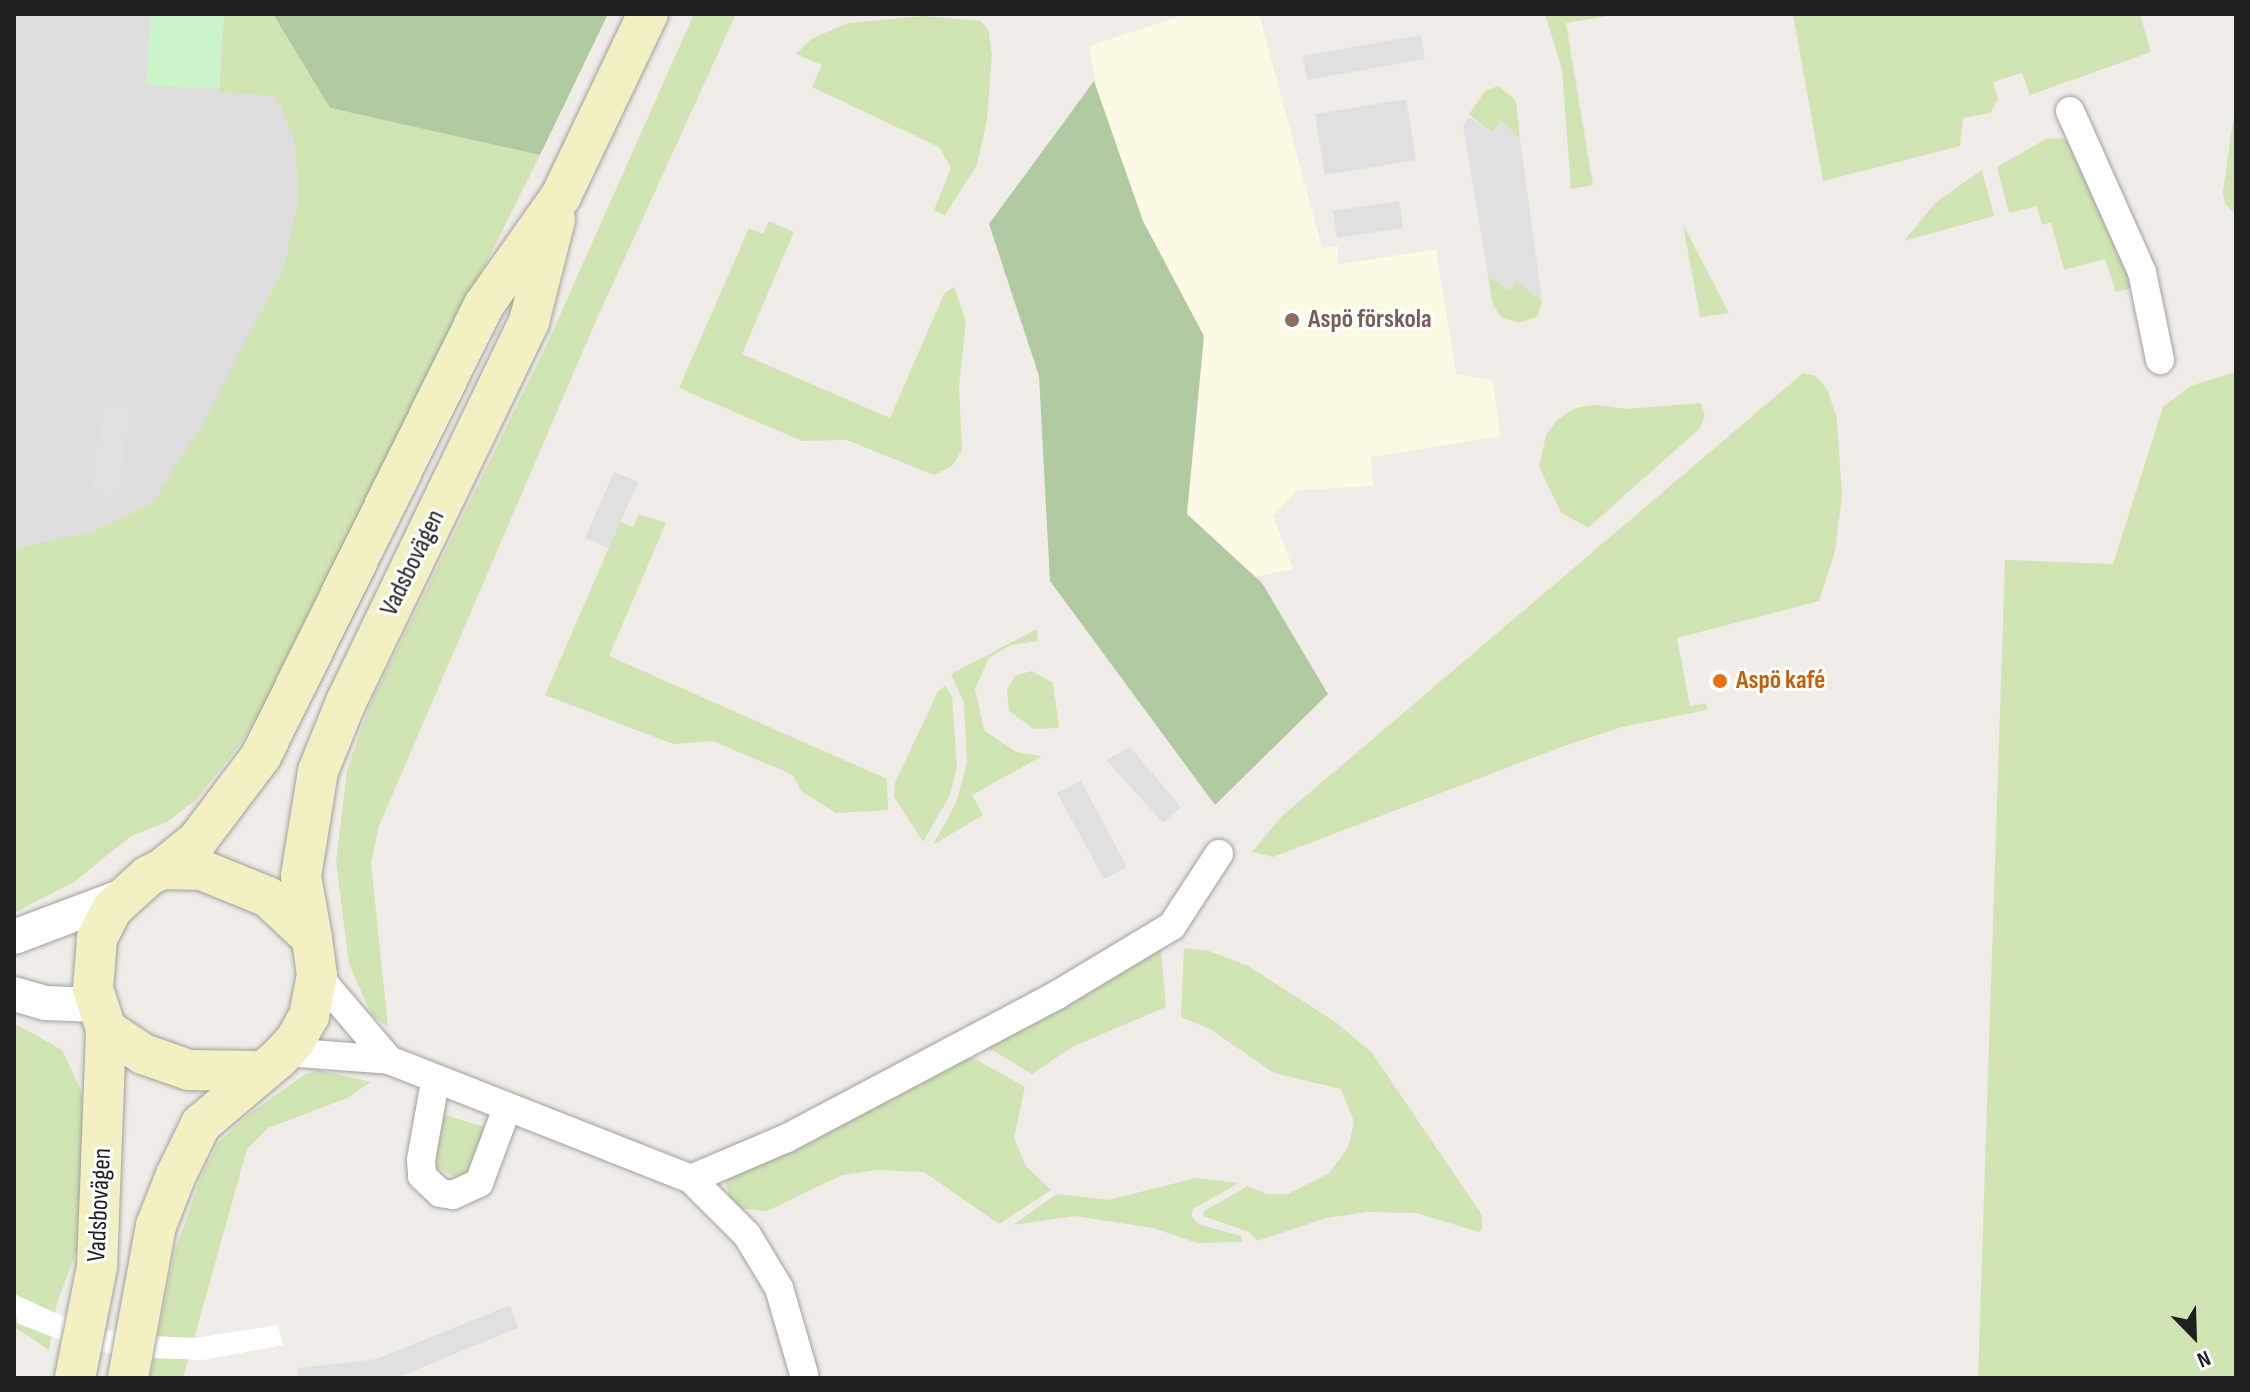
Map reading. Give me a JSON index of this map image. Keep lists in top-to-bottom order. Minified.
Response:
{"streets":{"main road":["Vadsbovägen"]},"places":["Aspö förskola","Aspö kafé"],"north":"bottom right"}
